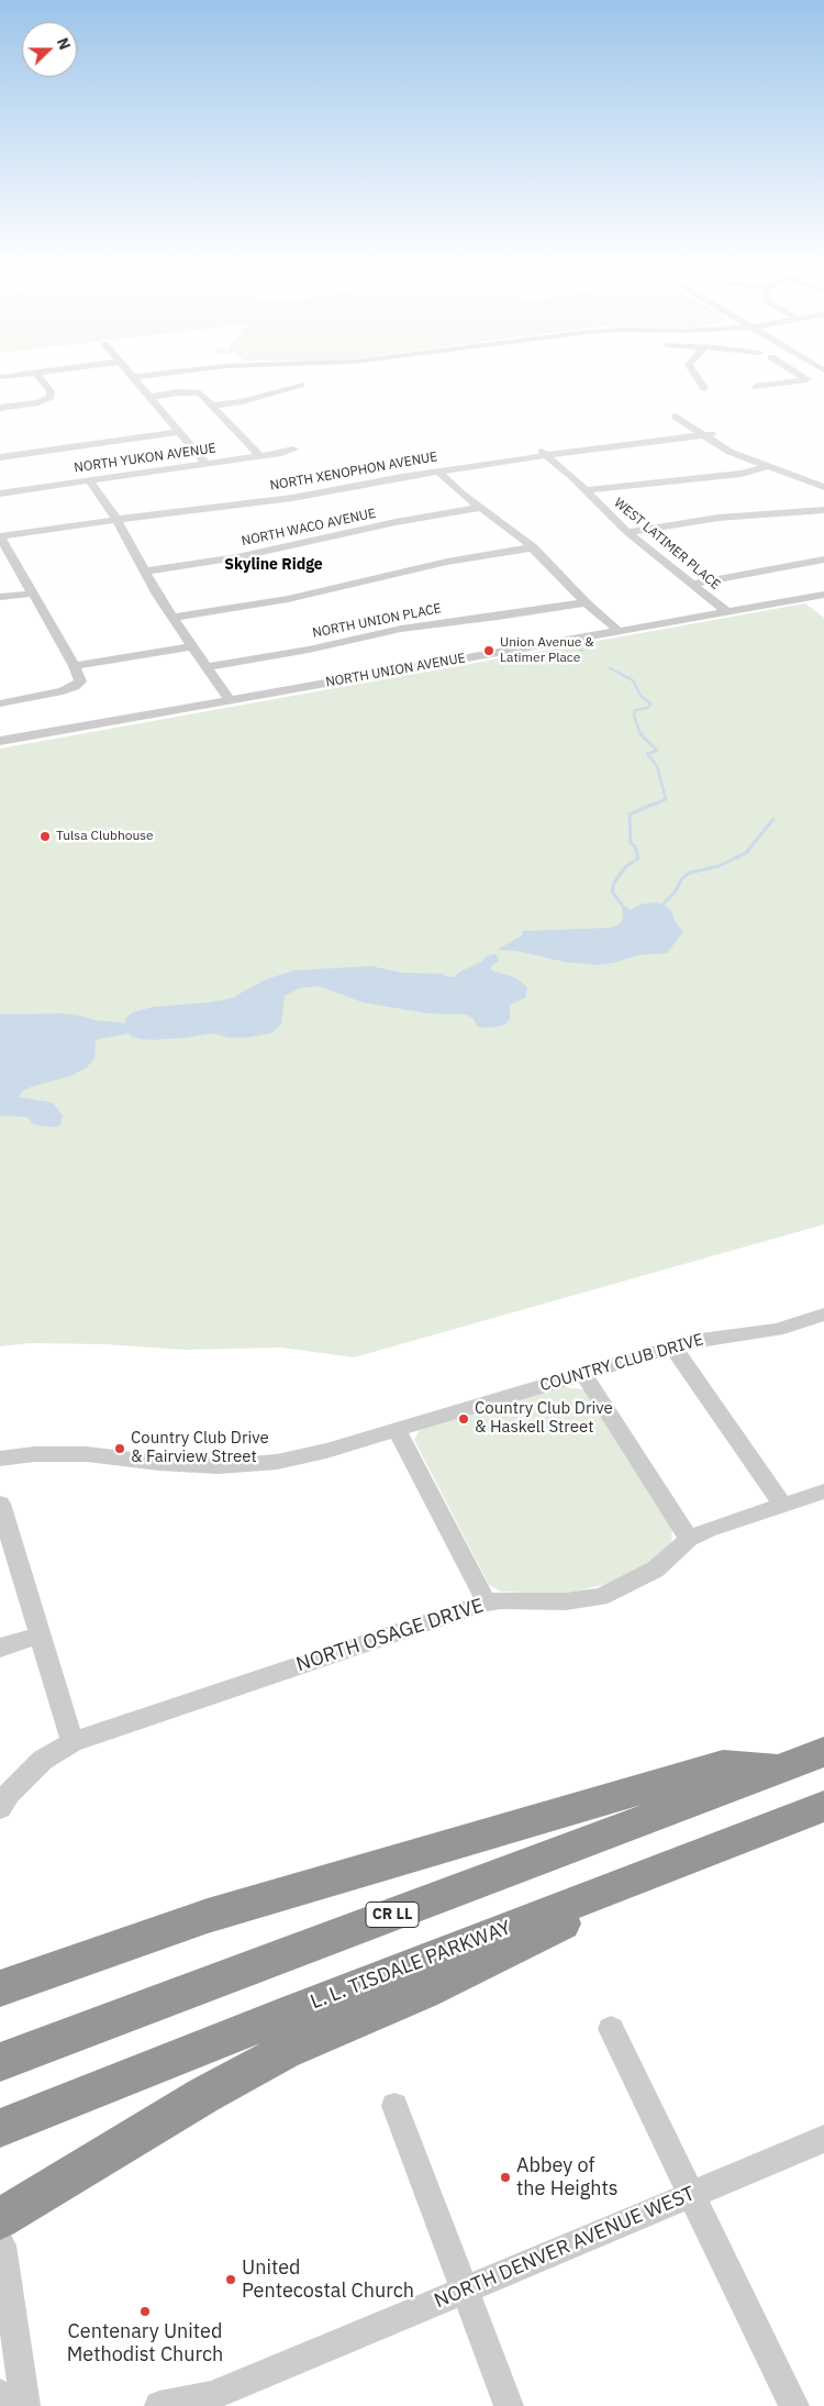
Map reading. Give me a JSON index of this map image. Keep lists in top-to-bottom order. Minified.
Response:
{"streets":{"highway":["CR LL","L. L. TISDALE PARKWAY"],"street":["NORTH YUKON AVENUE","NORTH XENOPHON AVENUE","NORTH WACO AVENUE","WEST LATIMER PLACE","NORTH UNION PLACE","NORTH UNION AVENUE","COUNTRY CLUB DRIVE","NORTH OSAGE DRIVE","NORTH DENVER AVENUE WEST"]},"crossings":[["NORTH XENOPHON AVENUE","WEST LATIMER PLACE"],["WEST LATIMER PLACE","NORTH UNION AVENUE"]],"districts":["Skyline Ridge"],"places":["Union Avenue & Latimer Place","Tulsa Clubhouse","Country Club Drive & Haskell Street","Country Club Drive & Fairview Street","Abbey of the Heights","United Pentecostal Church","Centenary United Methodist Church"],"north":"right"}
